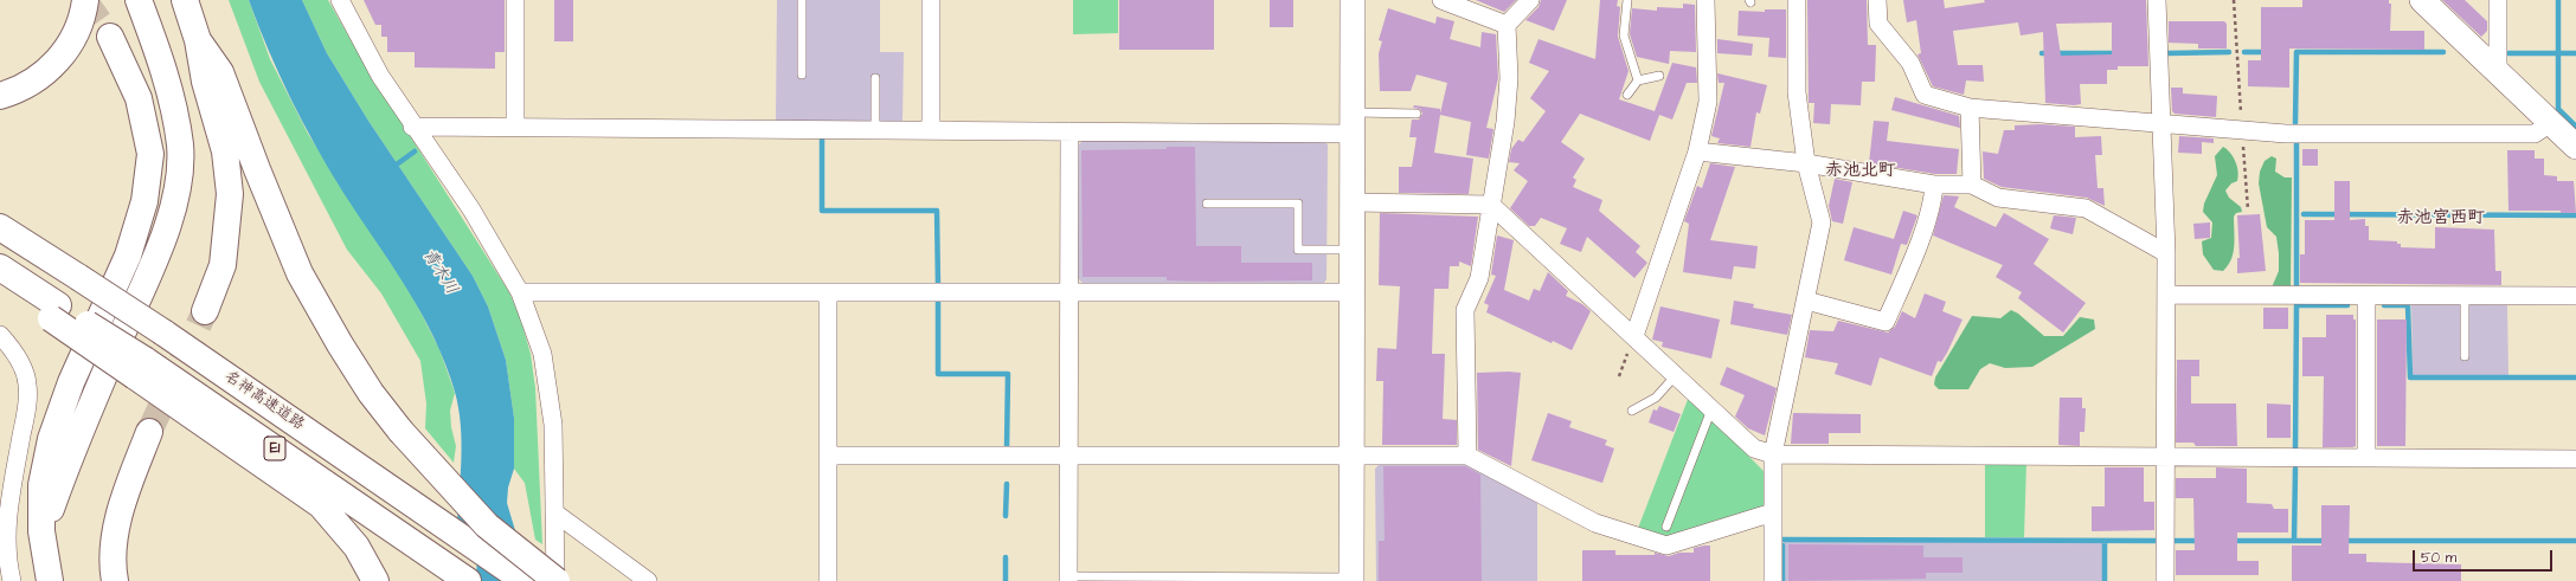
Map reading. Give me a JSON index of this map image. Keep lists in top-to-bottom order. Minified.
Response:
{"streets":{"highway":["名神高速道路","E1"]},"districts":["赤池北町","赤池宮西町"],"water":["青木川"],"scale_bar":"50 m"}
